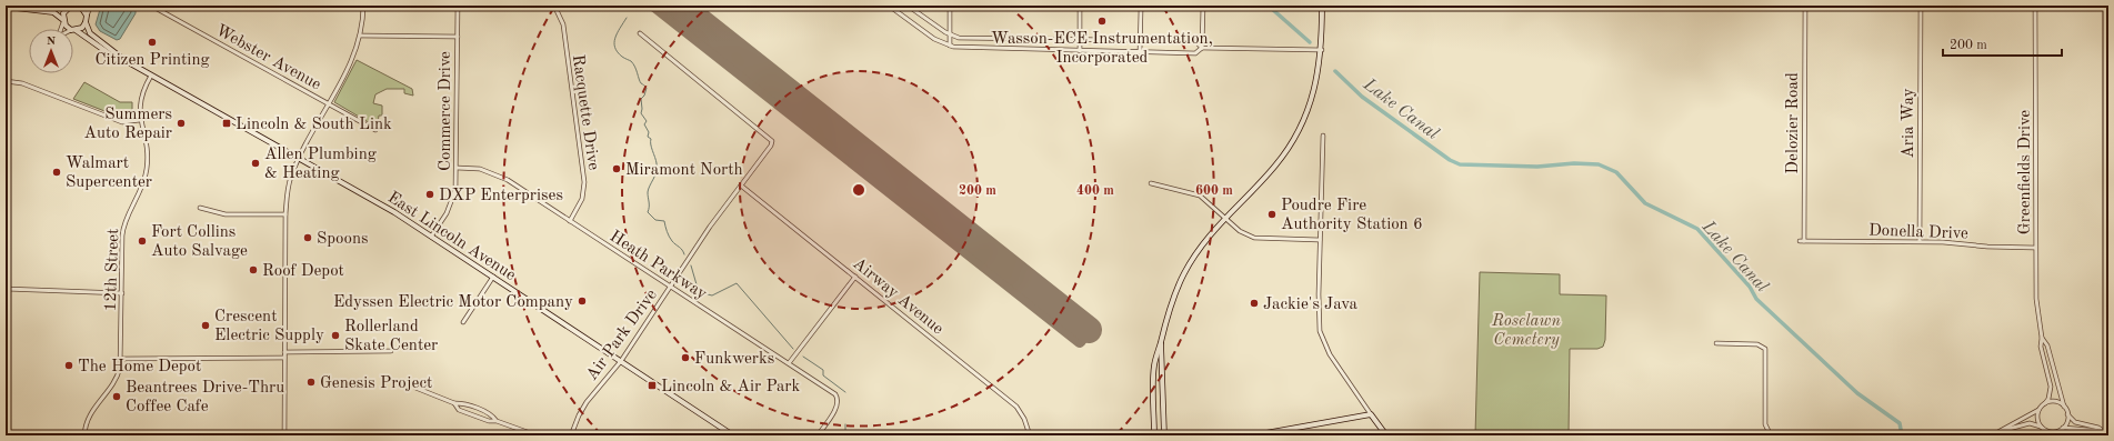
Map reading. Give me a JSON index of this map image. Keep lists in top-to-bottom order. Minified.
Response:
{"streets":{"street":["Webster Avenue","Commerce Drive","Racquette Drive","Delozier Road","Aria Way","Greenfields Drive","Donella Drive","East Lincoln Avenue","Heath Parkway","12th Street","Airway Avenue","Air Park Drive"]},"crossings":[["Commerce Drive","East Lincoln Avenue"],["Commerce Drive","Heath Parkway"],["Racquette Drive","Heath Parkway"],["Delozier Road","Donella Drive"],["Aria Way","Donella Drive"],["Greenfields Drive","Donella Drive"],["East Lincoln Avenue","12th Street"],["East Lincoln Avenue","Air Park Drive"],["Heath Parkway","Air Park Drive"],["Airway Avenue","Air Park Drive"]],"water":["Lake Canal"],"parks":["Roselawn Cemetery"],"places":{"other":["Wasson-ECE Instrumentation, Incorporated","Citizen Printing","Summers Auto Repair","Allen Plumbing & Heating","Miramont North","Walmart Supercenter","DXP Enterprises","Poudre Fire Authority Station 6","Spoons","Fort Collins Auto Salvage","Roof Depot","Edyssen Electric Motor Company","Jackie's Java","Crescent Electric Supply","Rollerland Skate Center","Funkwerks","The Home Depot","Genesis Project","Beantrees Drive-Thru Coffee Cafe"],"transit":["Lincoln & South Link","Lincoln & Air Park"]},"scale_bar":"200 m","north":"top","rings":["200 m","400 m","600 m"]}
